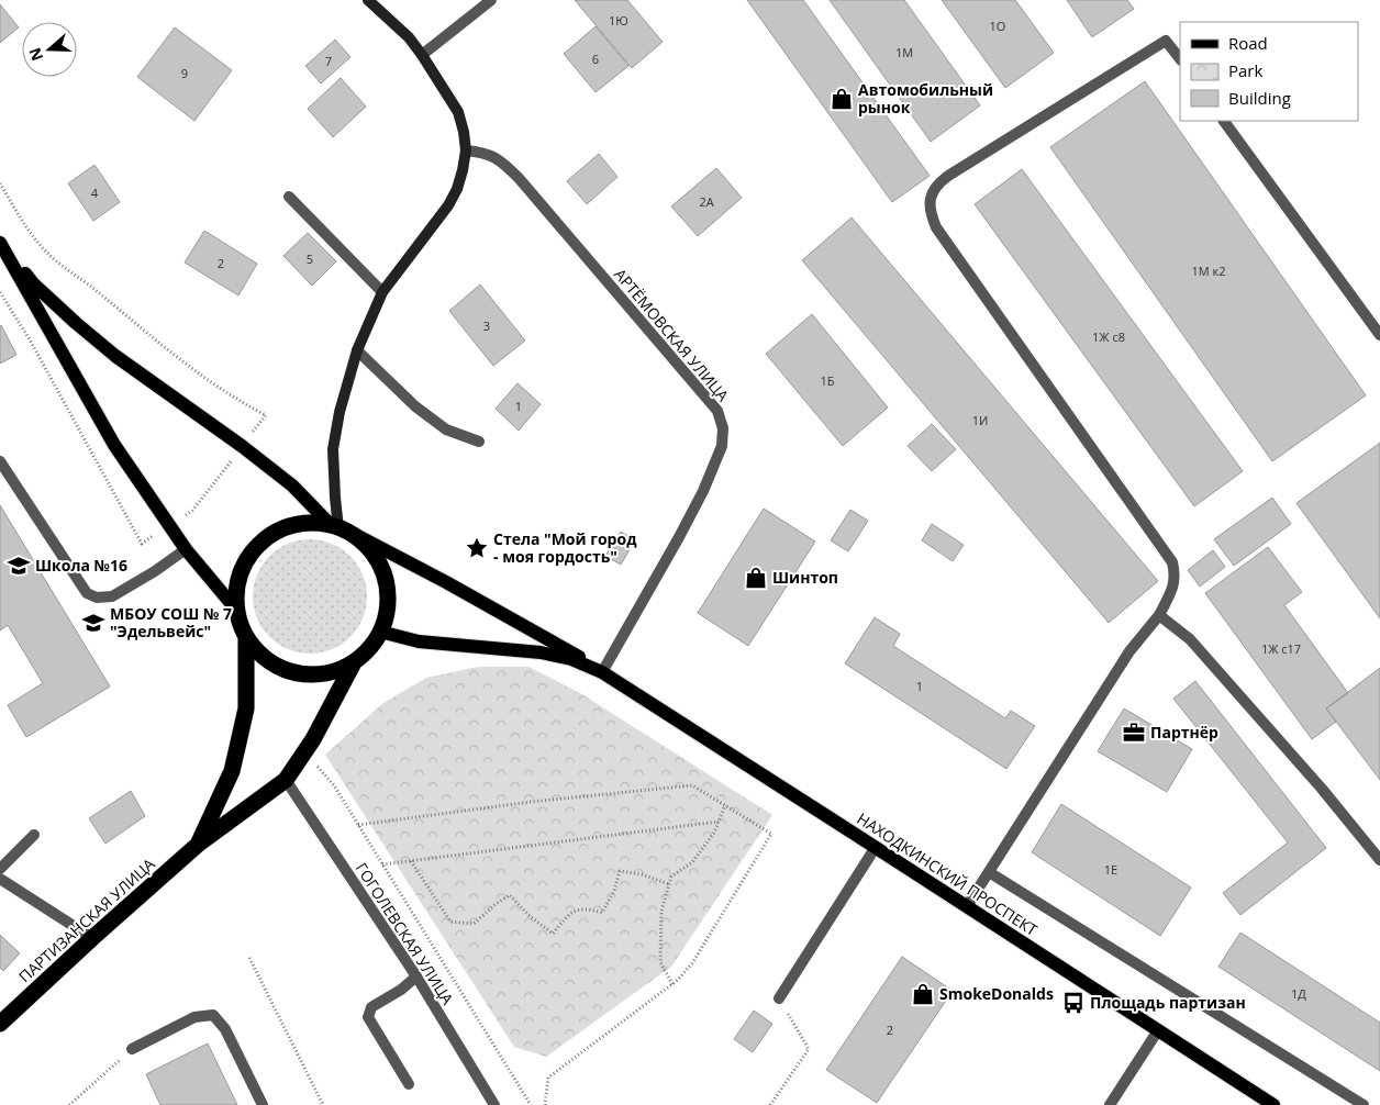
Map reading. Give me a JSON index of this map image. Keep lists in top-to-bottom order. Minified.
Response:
{"streets":{"highway":["ПАРТИЗАНСКАЯ УЛИЦА"],"main road":["НАХОДКИНСКИЙ ПРОСПЕКТ"],"street":["АРТЁМОВСКАЯ УЛИЦА","ГОГОЛЕВСКАЯ УЛИЦА"]},"crossings":[["АРТЁМОВСКАЯ УЛИЦА","НАХОДКИНСКИЙ ПРОСПЕКТ"],["ПАРТИЗАНСКАЯ УЛИЦА","ГОГОЛЕВСКАЯ УЛИЦА"]],"places":{"shop":["Автомобильный рынок","Шинтоп","SmokeDonalds"],"place":["Стела \"Мой город - моя гордость\""],"school or university":["Школа №16","МБОУ СОШ № 7 \"Эдельвейс\""],"office":["Партнёр"],"bus stop":["Площадь партизан"]},"house_numbers":["1Ю","1О","1М","6","7","9","4","2А","5","2","1М к2","3","1Ж с8","1Б","1","1И","1Ж с17","1","1Е","1Д","2"],"legend":["Road","Park","Building"],"north":"left"}
